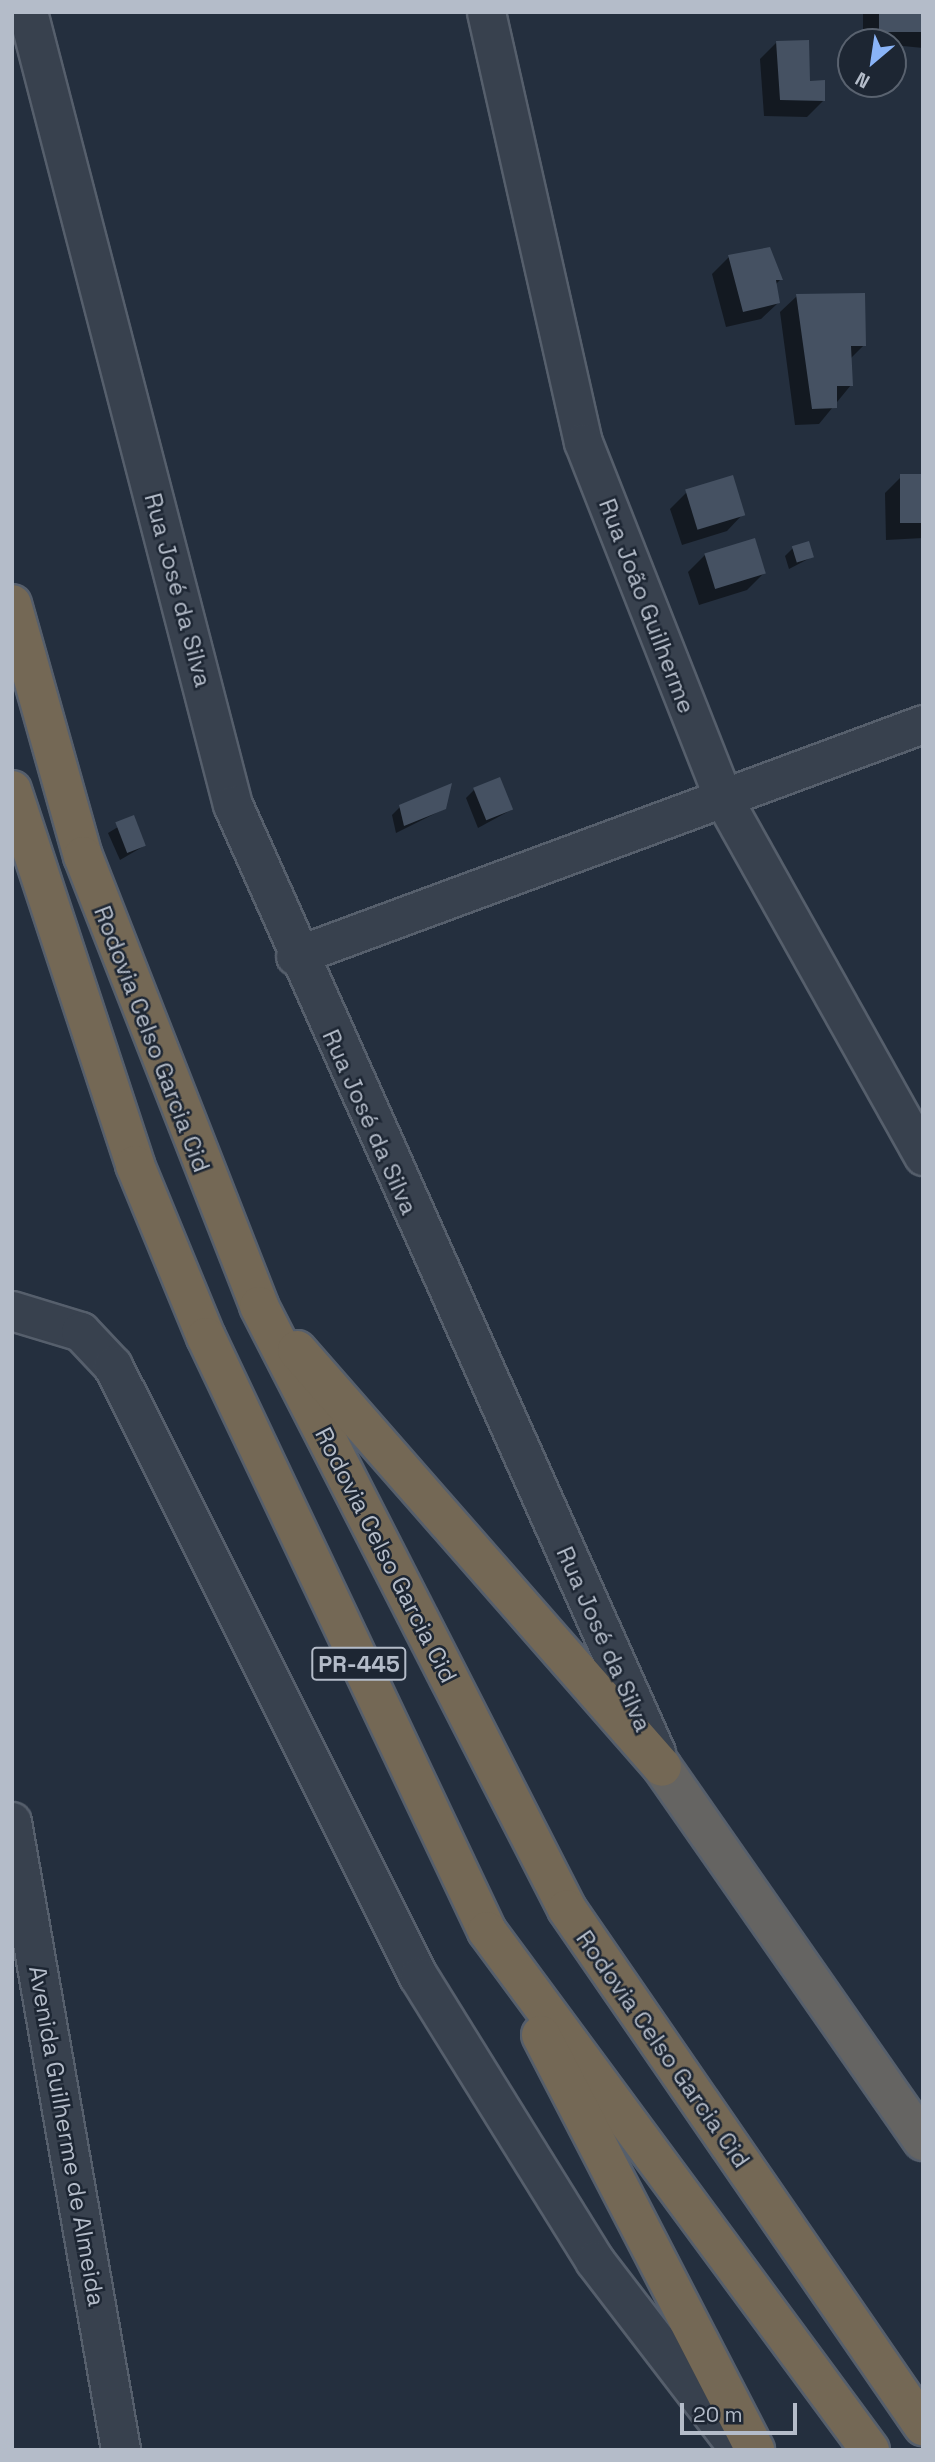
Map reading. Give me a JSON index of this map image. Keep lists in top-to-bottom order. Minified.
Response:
{"streets":{"highway":["Rua José da Silva","Rodovia Celso Garcia Cid","PR-445"],"street":["Rua João Guilherme","Avenida Guilherme de Almeida"]},"scale_bar":"20 m","north":"bottom left"}
